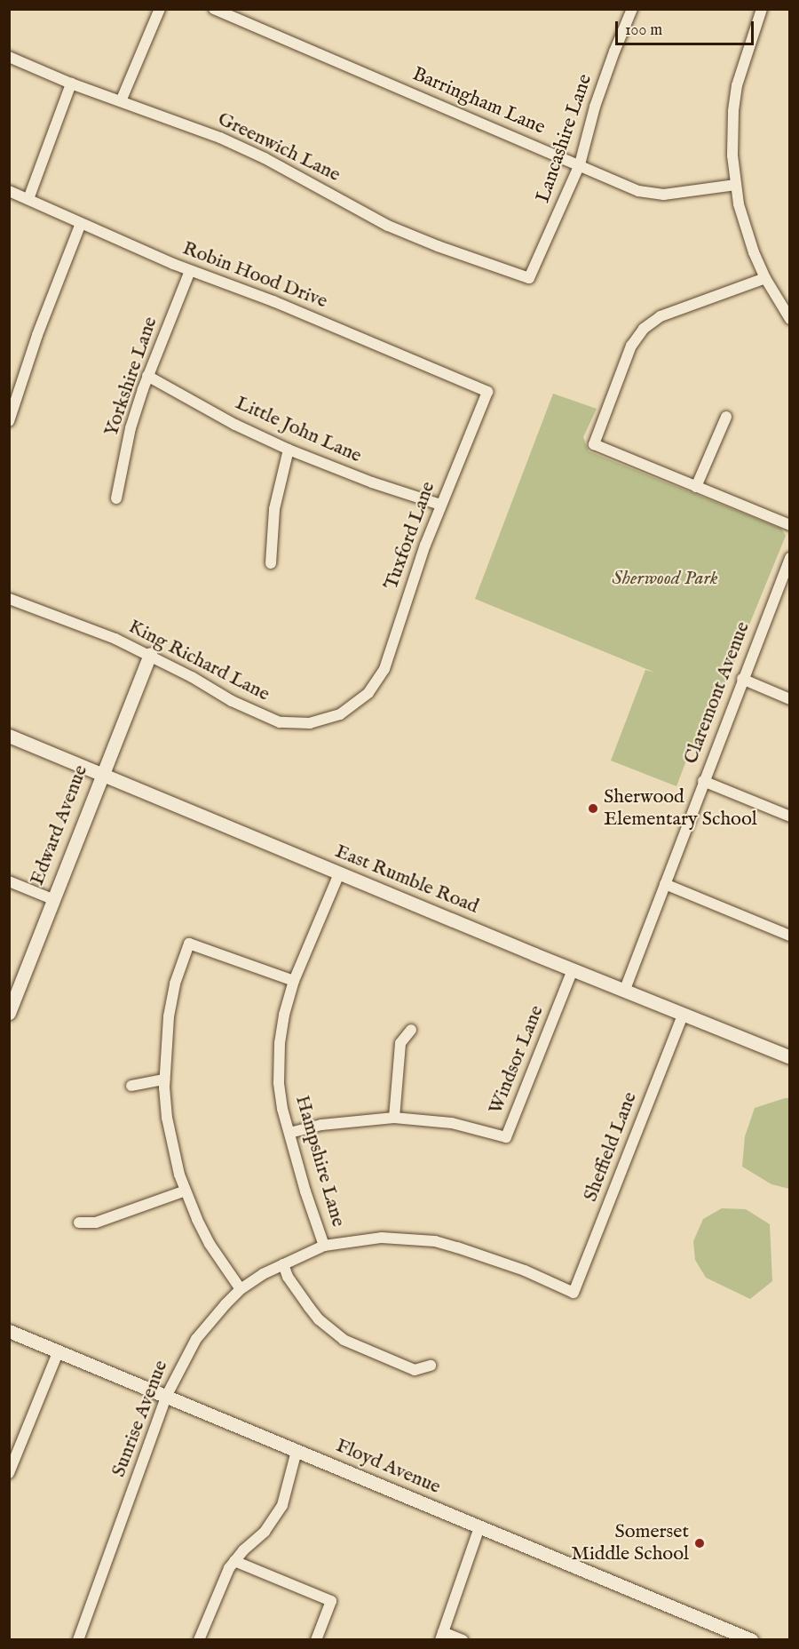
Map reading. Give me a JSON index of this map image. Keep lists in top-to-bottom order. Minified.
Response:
{"streets":{"street":["Barringham Lane","Lancashire Lane","Greenwich Lane","Robin Hood Drive","Yorkshire Lane","Little John Lane","Tuxford Lane","King Richard Lane","Claremont Avenue","Edward Avenue","East Rumble Road","Windsor Lane","Sheffield Lane","Hampshire Lane","Sunrise Avenue","Floyd Avenue"]},"crossings":[["Barringham Lane","Lancashire Lane"],["Lancashire Lane","Greenwich Lane"],["Robin Hood Drive","Yorkshire Lane"],["Robin Hood Drive","Tuxford Lane"],["Yorkshire Lane","Little John Lane"],["Little John Lane","Tuxford Lane"],["Tuxford Lane","King Richard Lane"],["King Richard Lane","Edward Avenue"],["Claremont Avenue","East Rumble Road"],["Edward Avenue","East Rumble Road"],["East Rumble Road","Windsor Lane"],["East Rumble Road","Sheffield Lane"],["East Rumble Road","Hampshire Lane"],["Windsor Lane","Hampshire Lane"],["Sheffield Lane","Sunrise Avenue"],["Hampshire Lane","Sunrise Avenue"],["Sunrise Avenue","Floyd Avenue"]],"parks":["Sherwood Park"],"places":["Sherwood Elementary School","Somerset Middle School"],"scale_bar":"100 m"}
